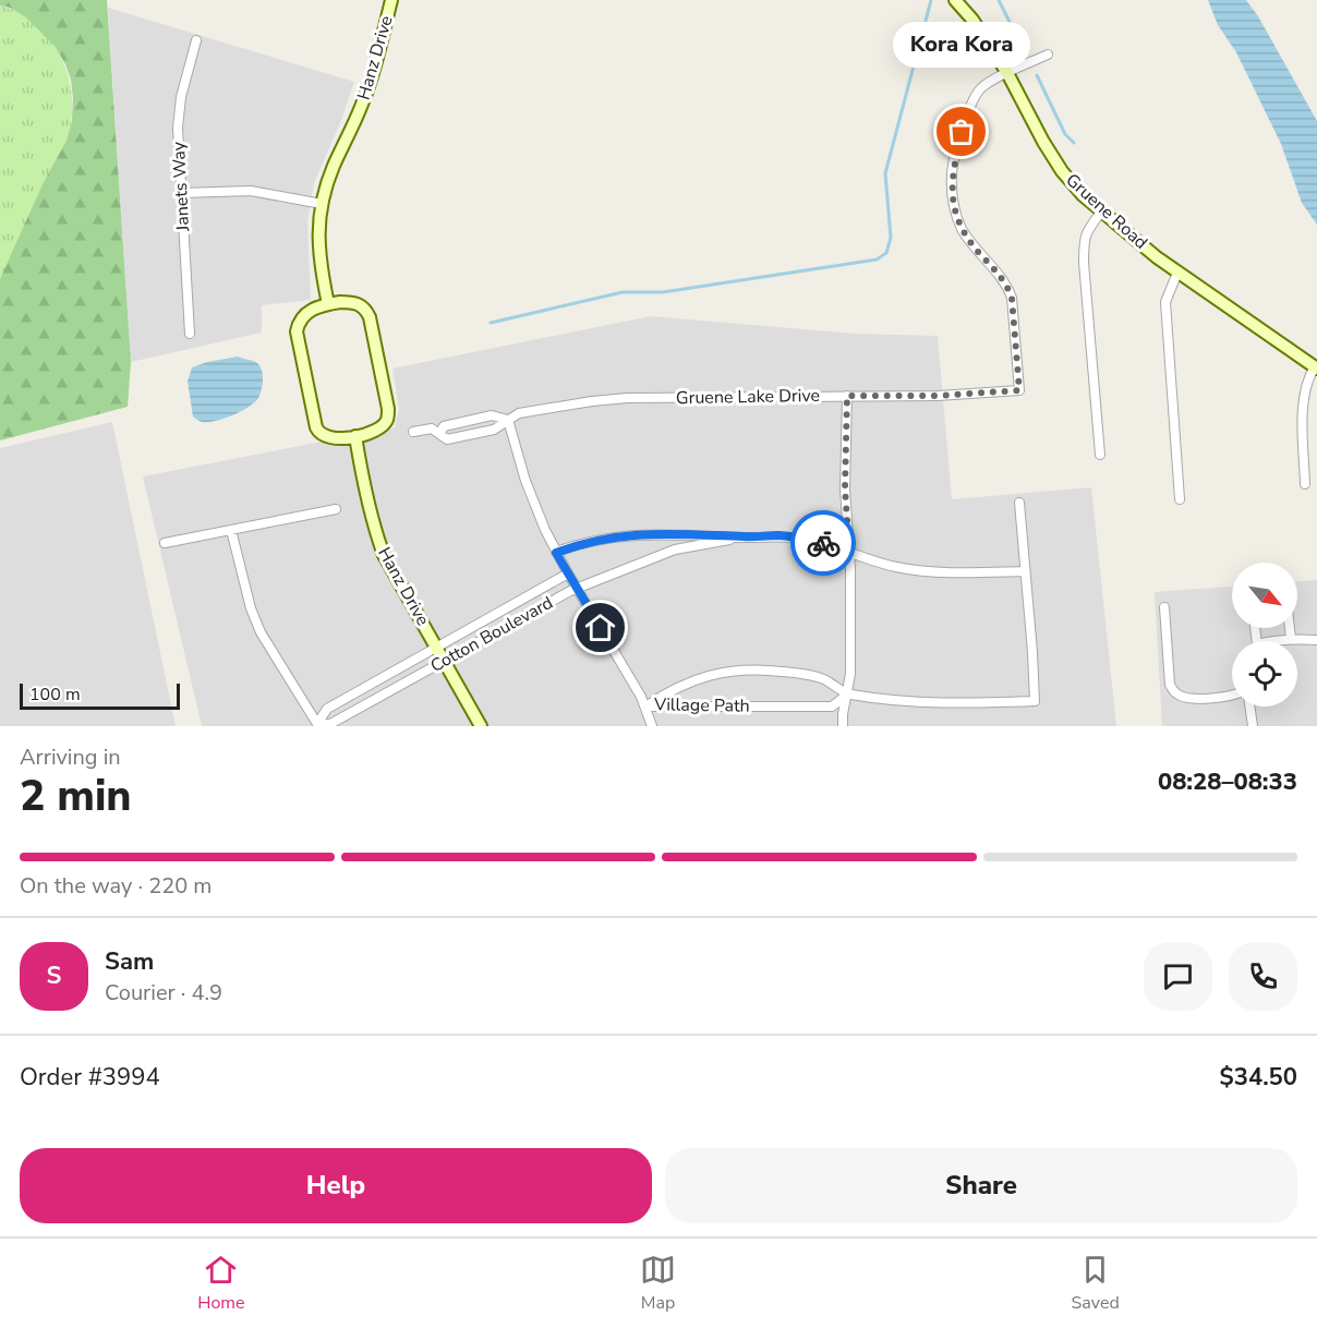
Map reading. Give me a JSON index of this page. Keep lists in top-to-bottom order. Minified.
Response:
{"streets":{"street":["Hanz Drive","Janets Way","Gruene Road","Gruene Lake Drive","Cotton Boulevard","Village Path"]},"crossings":[["Hanz Drive","Cotton Boulevard"],["Gruene Road","Gruene Lake Drive"],["Cotton Boulevard","Village Path"]],"places":["Kora Kora"],"scale_bar":"100 m","north":"bottom right","page":{"bubble":"Kora Kora","scale":"100 m","heading":["2 min","Arriving in","08:28–08:33"],"panel":["Sam","Courier · 4.9","Order #3994","$34.50"],"bar":"On the way · 220 m","round":"S","buttons":["Help","Share"],"tabs":["Home","Map","Saved"]}}
